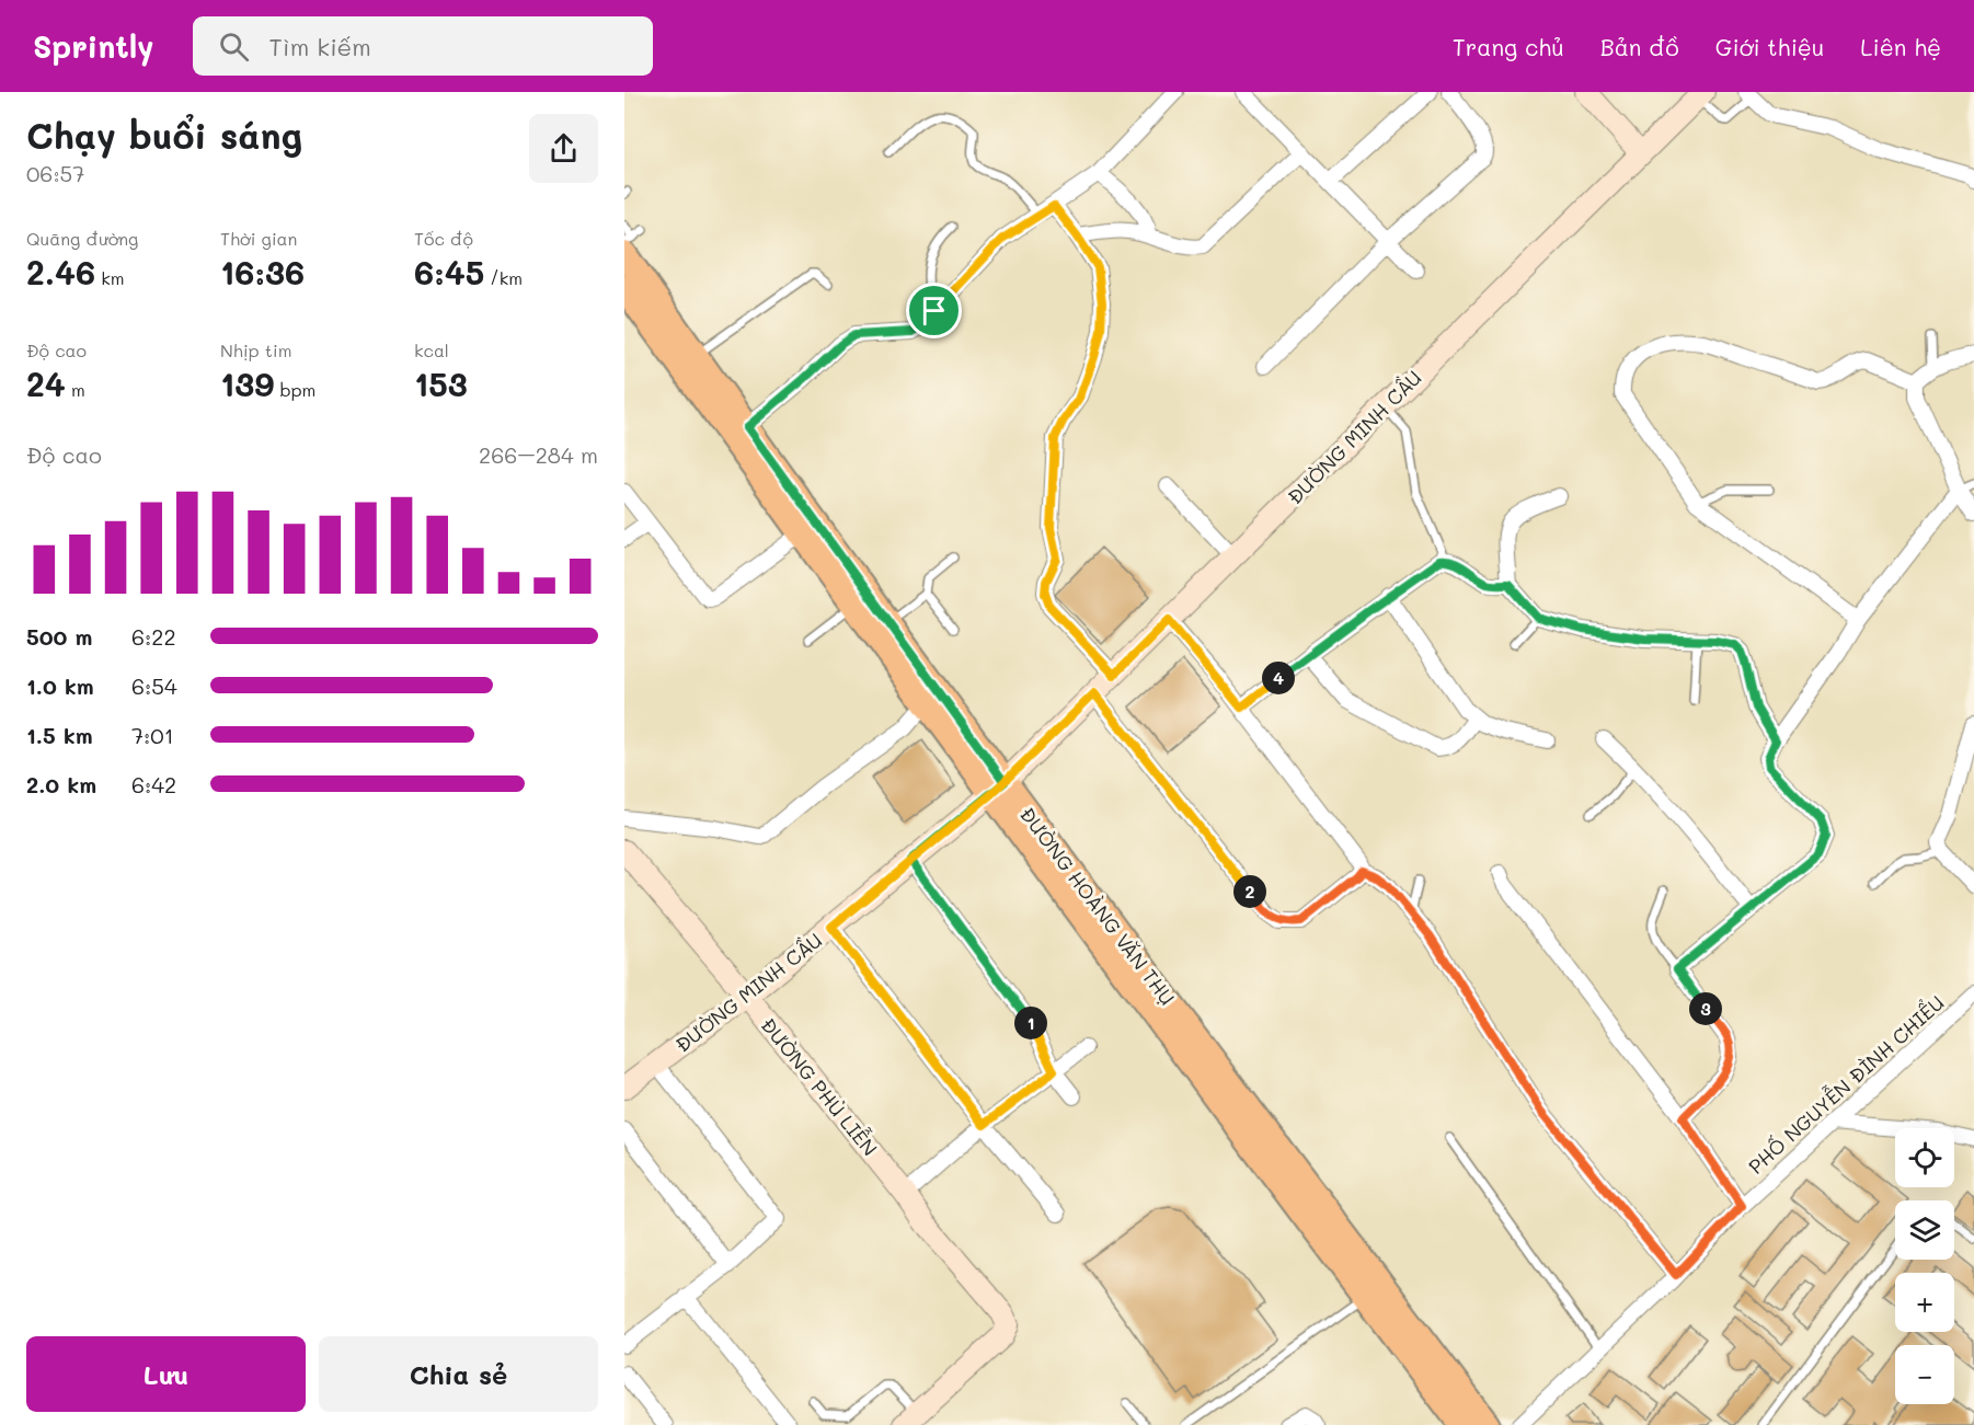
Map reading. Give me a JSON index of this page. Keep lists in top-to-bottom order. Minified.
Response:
{"streets":{"main road":["ĐƯỜNG HOÀNG VĂN THỤ"],"street":["ĐƯỜNG MINH CẦU","PHỐ NGUYỄN ĐÌNH CHIỂU","ĐƯỜNG PHÙ LIỄN"]},"crossings":[["ĐƯỜNG MINH CẦU","ĐƯỜNG HOÀNG VĂN THỤ"],["ĐƯỜNG MINH CẦU","ĐƯỜNG PHÙ LIỄN"]],"page":{"header":"Sprintly","search":"Tìm kiếm","nav":["Trang chủ","Bản đồ","Giới thiệu","Liên hệ"],"heading":["Chạy buổi sáng","06:57"],"stats":[["Quãng đường","2.46 km"],["Thời gian","16:36"],["Tốc độ","6:45 /km"],["Độ cao","24 m"],["Nhịp tim","139 bpm"],["kcal","153"]],"chart":["Độ cao","266–284 m"],"list":[{"name":"500 m","note":"6:22"},{"name":"1.0 km","note":"6:54"},{"name":"1.5 km","note":"7:01"},{"name":"2.0 km","note":"6:42"}],"pins":["4","2","3","1"],"map_buttons":["+","−"],"buttons":["Lưu","Chia sẻ"]}}
